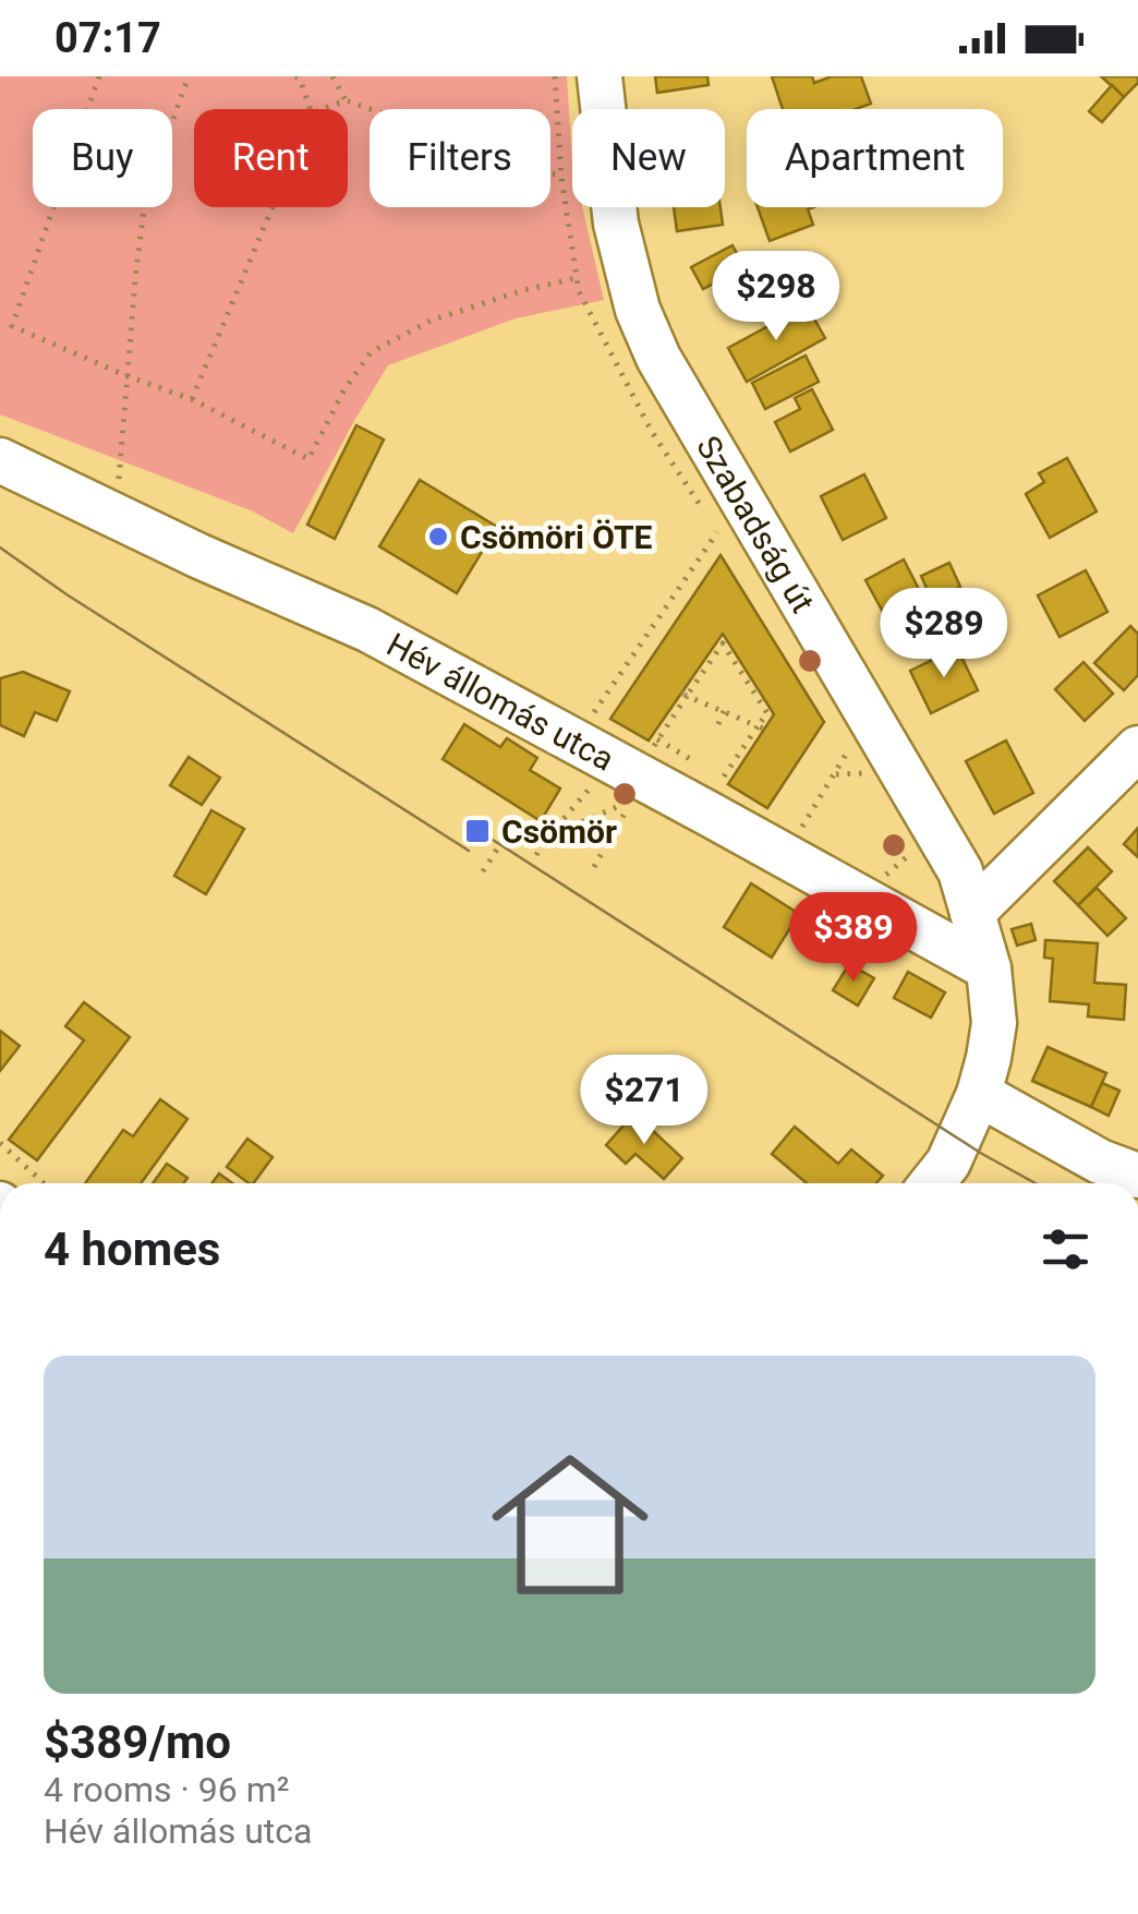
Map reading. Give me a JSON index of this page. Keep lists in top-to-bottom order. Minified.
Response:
{"streets":{"street":["Szabadság út","Hév állomás utca"]},"crossings":[["Szabadság út","Hév állomás utca"]],"places":{"other":["Csömöri ÖTE"],"transit":["Csömör"]},"page":{"status":"07:17","chip":["Buy","Rent","Filters","New","Apartment"],"price":["$298","$289","$389","$271"],"heading":"4 homes","list":[{"name":"$389/mo","note":"4 rooms · 96 m² · Hév állomás utca"}]}}
